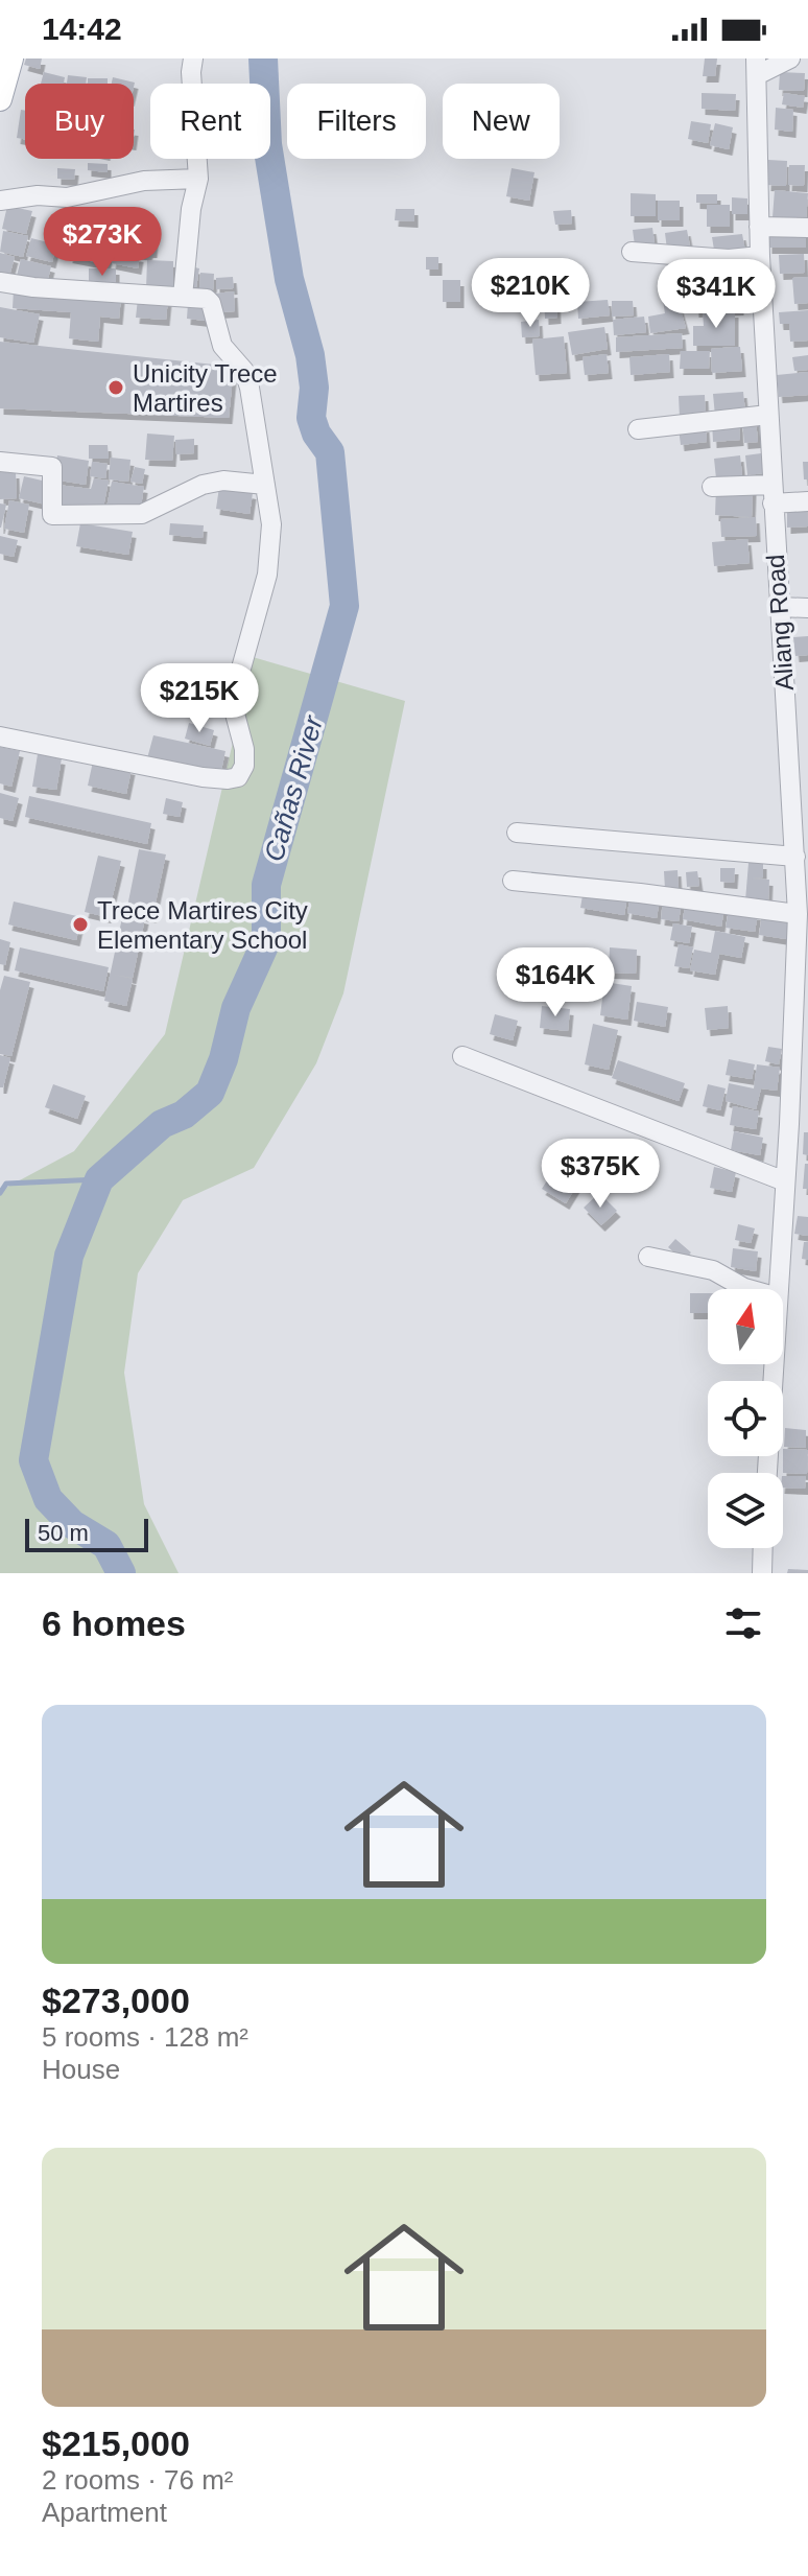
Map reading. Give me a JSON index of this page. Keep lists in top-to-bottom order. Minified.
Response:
{"streets":{"street":["Aliang Road"]},"water":["Cañas River"],"places":["Unicity Trece Martires","Trece Martires City Elementary School"],"scale_bar":"50 m","north":"top","page":{"status":"14:42","chip":["Buy","Rent","Filters","New"],"price":["$273K","$210K","$341K","$215K","$164K","$375K"],"scale":"50 m","heading":"6 homes","list":[{"name":"$273,000","note":"5 rooms · 128 m² · House"},{"name":"$215,000","note":"2 rooms · 76 m² · Apartment"}]}}
